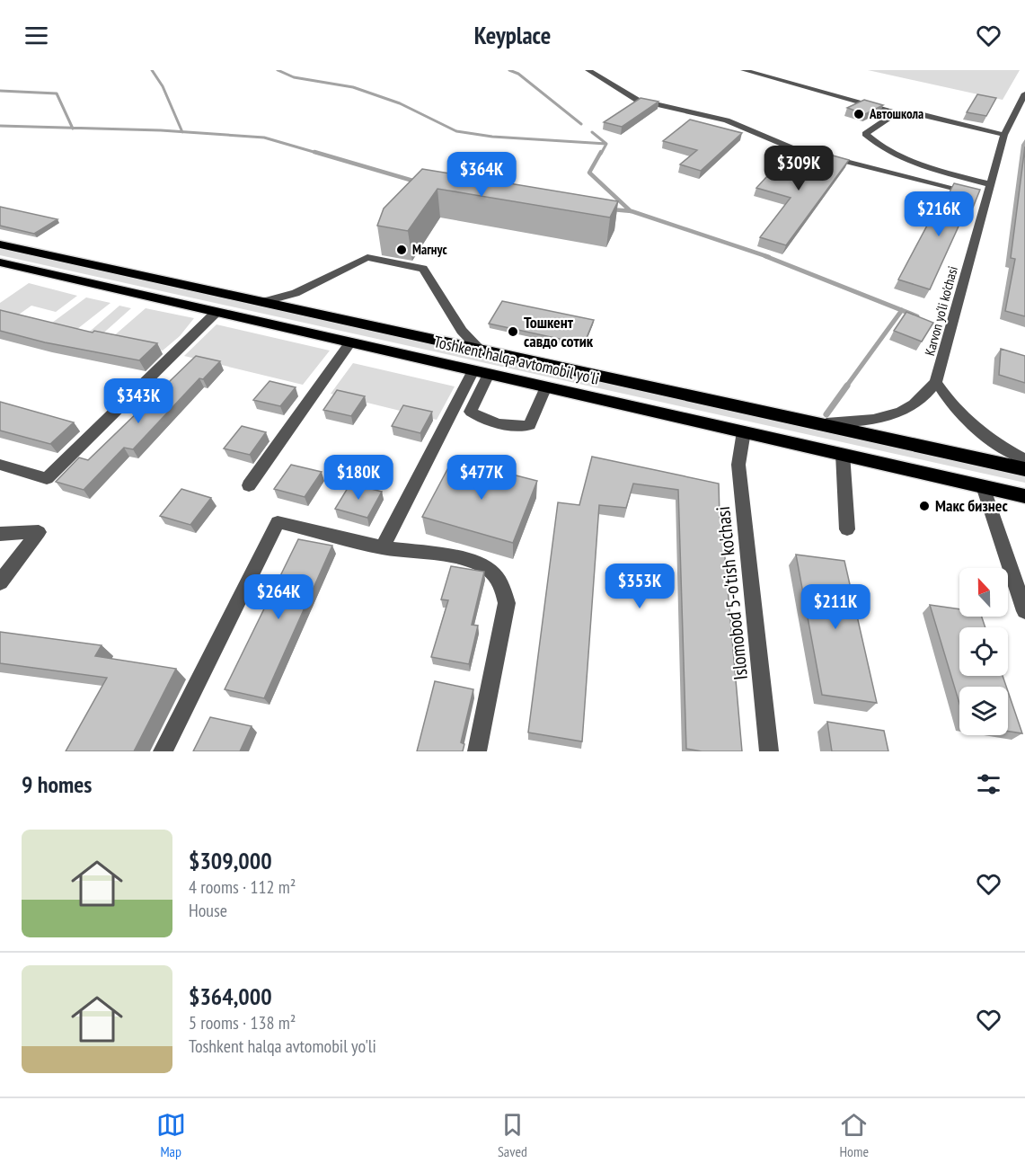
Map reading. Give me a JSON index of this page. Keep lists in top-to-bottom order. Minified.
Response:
{"streets":{"highway":["Toshkent halqa avtomobil yo'li"],"street":["Karvon yo‘li ko'chasi","Islomobod 5-o'tish ko'chasi"]},"crossings":[["Toshkent halqa avtomobil yo'li","Islomobod 5-o'tish ko'chasi"]],"places":["Автошкола","Магнус","Тошкент савдо сотик","Макс бизнес"],"north":"top","page":{"header":"Keyplace","price":["$309K","$364K","$216K","$343K","$180K","$477K","$353K","$264K","$211K"],"heading":"9 homes","list":[{"name":"$309,000","note":"4 rooms · 112 m² · House"},{"name":"$364,000","note":"5 rooms · 138 m² · Toshkent halqa avtomobil yo'li"}],"tabs":["Map","Saved","Home"]}}
